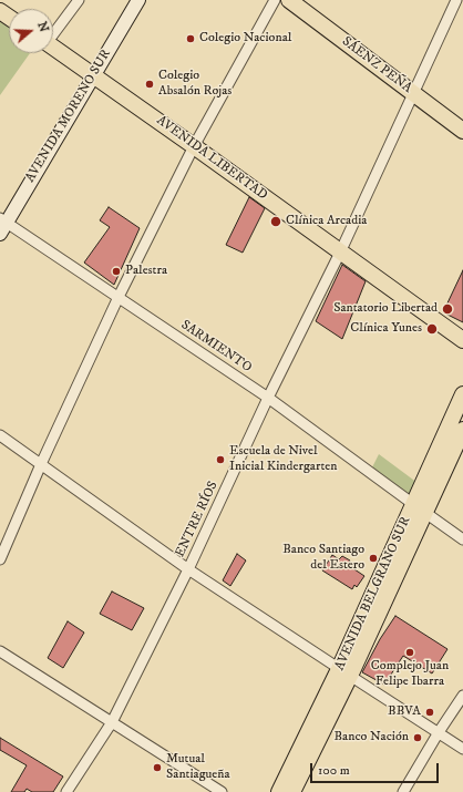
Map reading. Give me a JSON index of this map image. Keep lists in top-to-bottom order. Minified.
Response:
{"streets":{"main road":["SÁENZ PEÑA","AVENIDA LIBERTAD","AVENIDA BELGRANO SUR"],"street":["AVENIDA MORENO SUR","SARMIENTO","ENTRE RÍOS"]},"crossings":[["SÁENZ PEÑA","ENTRE RÍOS"],["AVENIDA MORENO SUR","AVENIDA LIBERTAD"],["AVENIDA MORENO SUR","SARMIENTO"],["AVENIDA LIBERTAD","ENTRE RÍOS"],["SARMIENTO","ENTRE RÍOS"],["SARMIENTO","AVENIDA BELGRANO SUR"]],"places":["Colegio Nacional","Colegio Absalón Rojas","Clínica Arcadia","Palestra","Santatorio Libertad","Clínica Yunes","Escuela de Nivel Inicial Kindergarten","Banco Santiago del Estero","Complejo Juan Felipe Ibarra","BBVA","Banco Nación","Mutual Santiagueña"],"scale_bar":"100 m","north":"right"}
